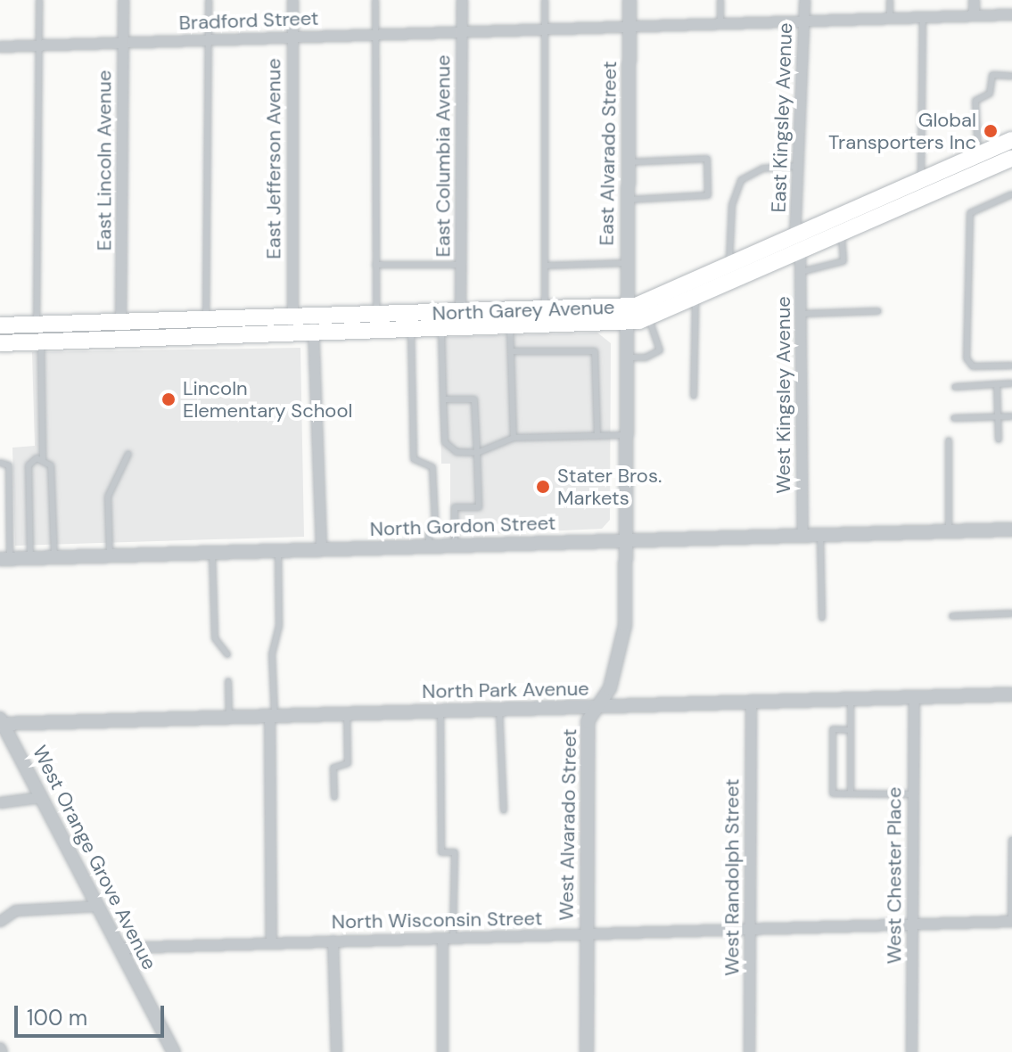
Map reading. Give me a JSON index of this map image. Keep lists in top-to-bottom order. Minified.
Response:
{"streets":{"main road":["North Garey Avenue"],"street":["Bradford Street","East Kingsley Avenue","East Alvarado Street","East Columbia Avenue","East Jefferson Avenue","East Lincoln Avenue","West Kingsley Avenue","North Gordon Street","North Park Avenue","West Alvarado Street","West Orange Grove Avenue","West Chester Place","West Randolph Street","North Wisconsin Street"]},"crossings":[["Bradford Street","East Kingsley Avenue"],["Bradford Street","East Alvarado Street"],["Bradford Street","East Columbia Avenue"],["Bradford Street","East Jefferson Avenue"],["Bradford Street","East Lincoln Avenue"],["East Kingsley Avenue","North Garey Avenue"],["East Alvarado Street","North Garey Avenue"],["East Alvarado Street","West Alvarado Street"],["East Columbia Avenue","North Garey Avenue"],["East Jefferson Avenue","North Garey Avenue"],["East Lincoln Avenue","North Garey Avenue"],["North Garey Avenue","West Kingsley Avenue"],["North Garey Avenue","West Alvarado Street"],["West Kingsley Avenue","North Gordon Street"],["North Gordon Street","West Alvarado Street"],["North Park Avenue","West Alvarado Street"],["North Park Avenue","West Orange Grove Avenue"],["North Park Avenue","West Chester Place"],["North Park Avenue","West Randolph Street"],["West Alvarado Street","North Wisconsin Street"],["West Orange Grove Avenue","North Wisconsin Street"],["West Chester Place","North Wisconsin Street"],["West Randolph Street","North Wisconsin Street"]],"places":["Global Transporters Inc","Lincoln Elementary School","Stater Bros. Markets"],"scale_bar":"100 m"}
